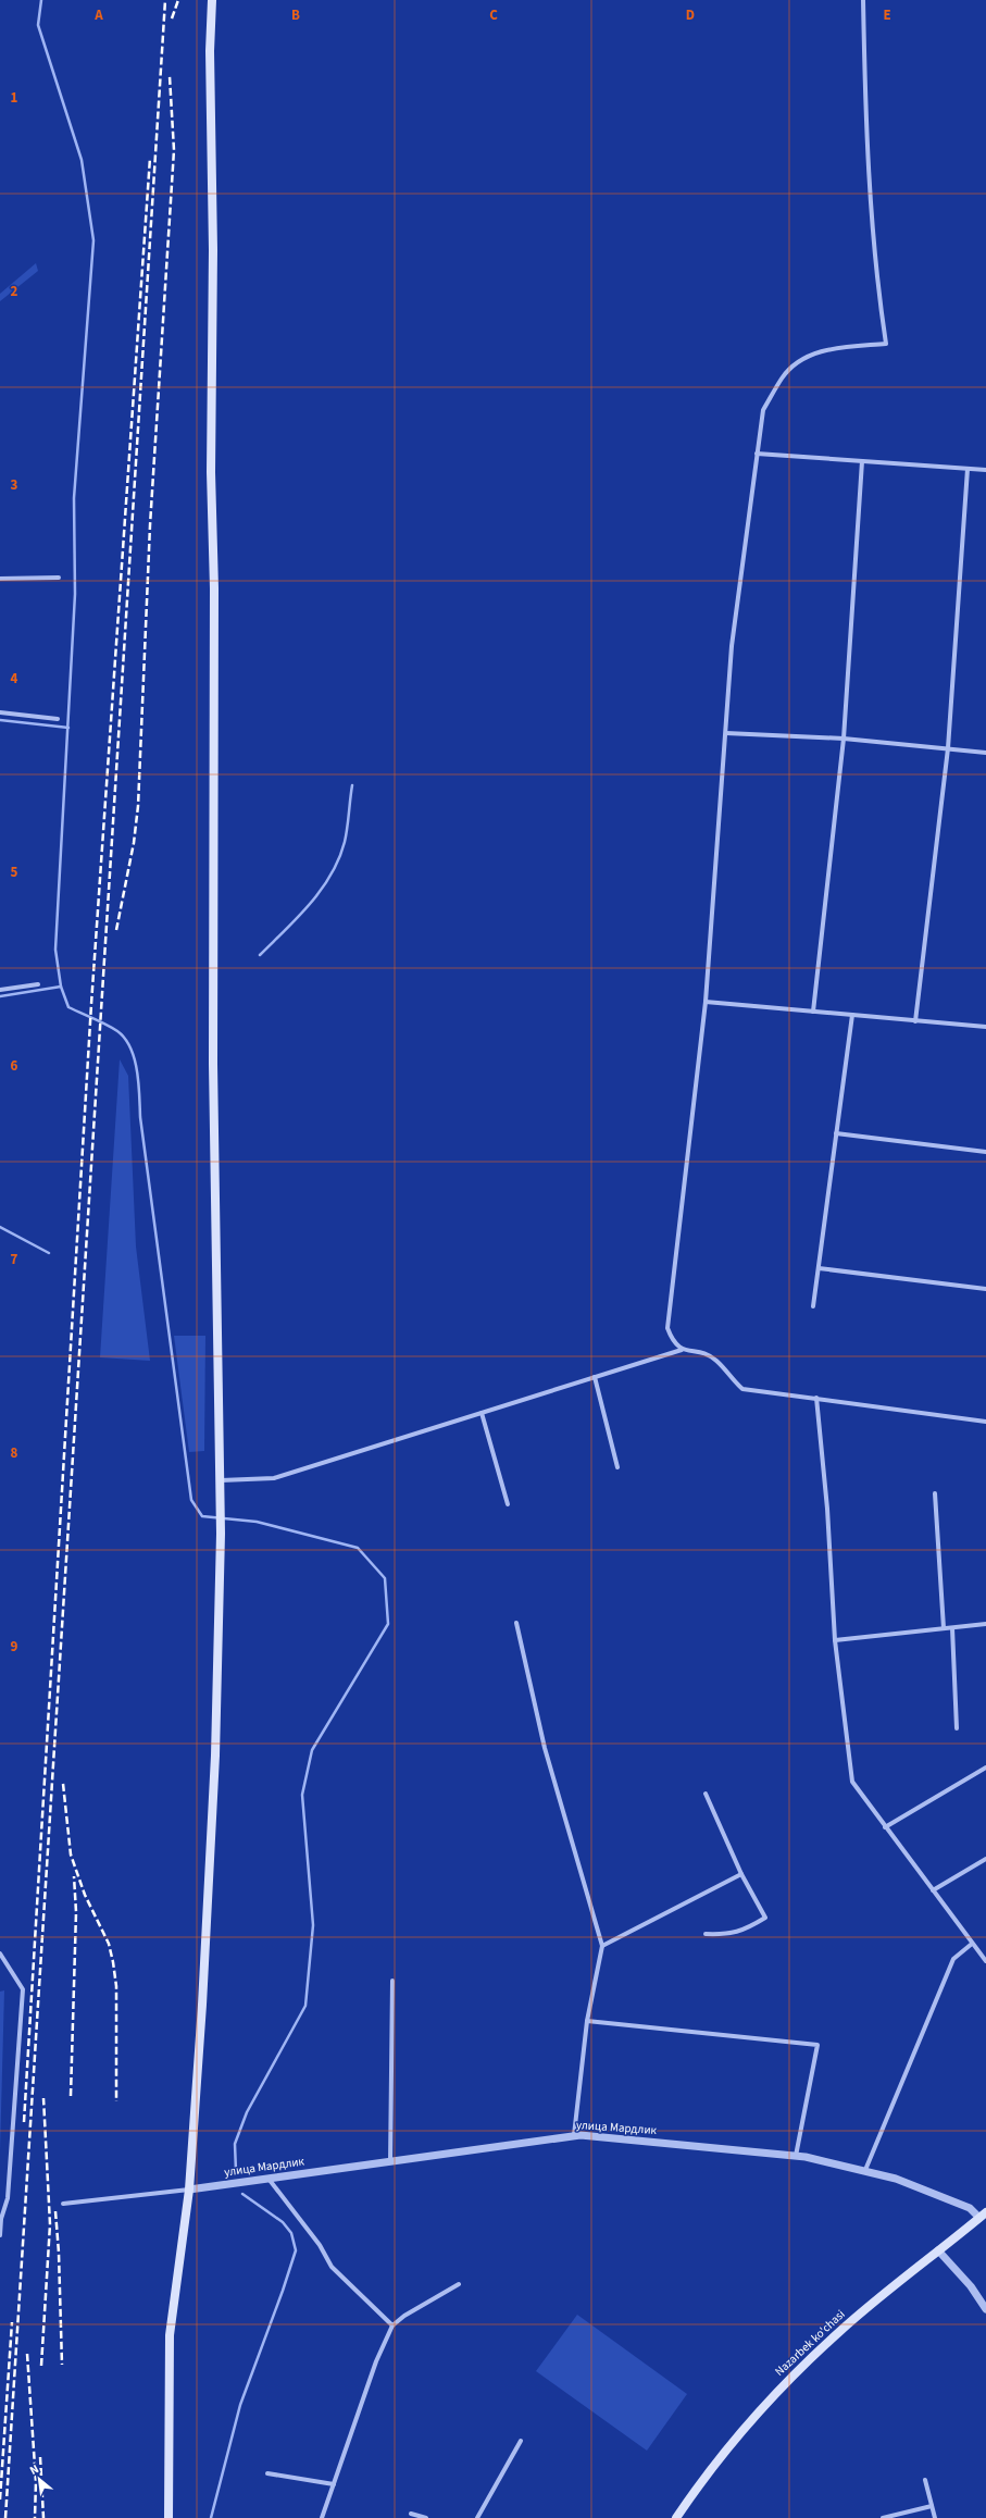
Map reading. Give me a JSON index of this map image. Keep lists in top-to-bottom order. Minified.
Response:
{"streets":{"main road":["Nazarbek ko'chasi"],"street":["улица Мардлик"]},"crossings":[["улица Мардлик","Nazarbek ko'chasi"]],"north":"top left","grid":{"columns":["A","B","C","D","E"],"rows":["1","2","3","4","5","6","7","8","9"]}}
